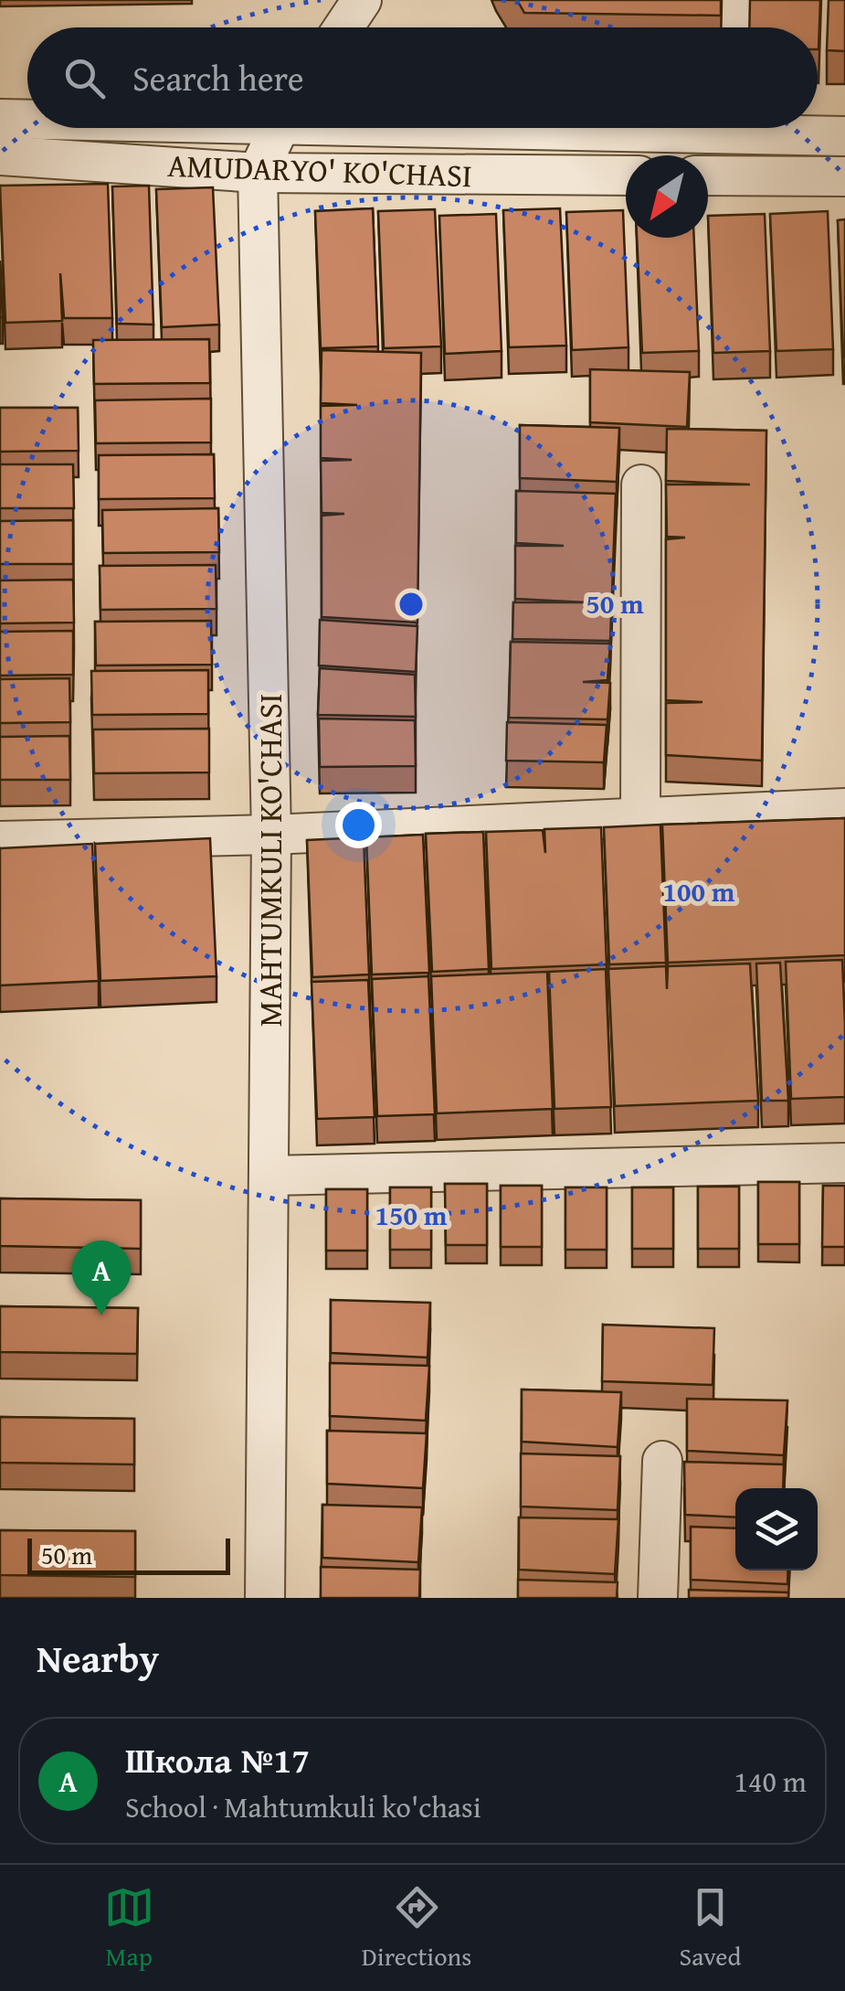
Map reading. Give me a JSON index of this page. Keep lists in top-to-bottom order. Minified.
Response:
{"streets":{"street":["AMUDARYO' KO'CHASI","MAHTUMKULI KO'CHASI"]},"crossings":[["AMUDARYO' KO'CHASI","MAHTUMKULI KO'CHASI"]],"scale_bar":"50 m","north":"bottom left","page":{"search":"Search here","pins":"A","scale":"50 m","heading":"Nearby","list":[{"mark":"A","name":"Школа №17","note":"School · Mahtumkuli ko'chasi","value":"140 m"}],"nav":["Map","Directions","Saved"]},"rings":["50 m","100 m","150 m"]}
